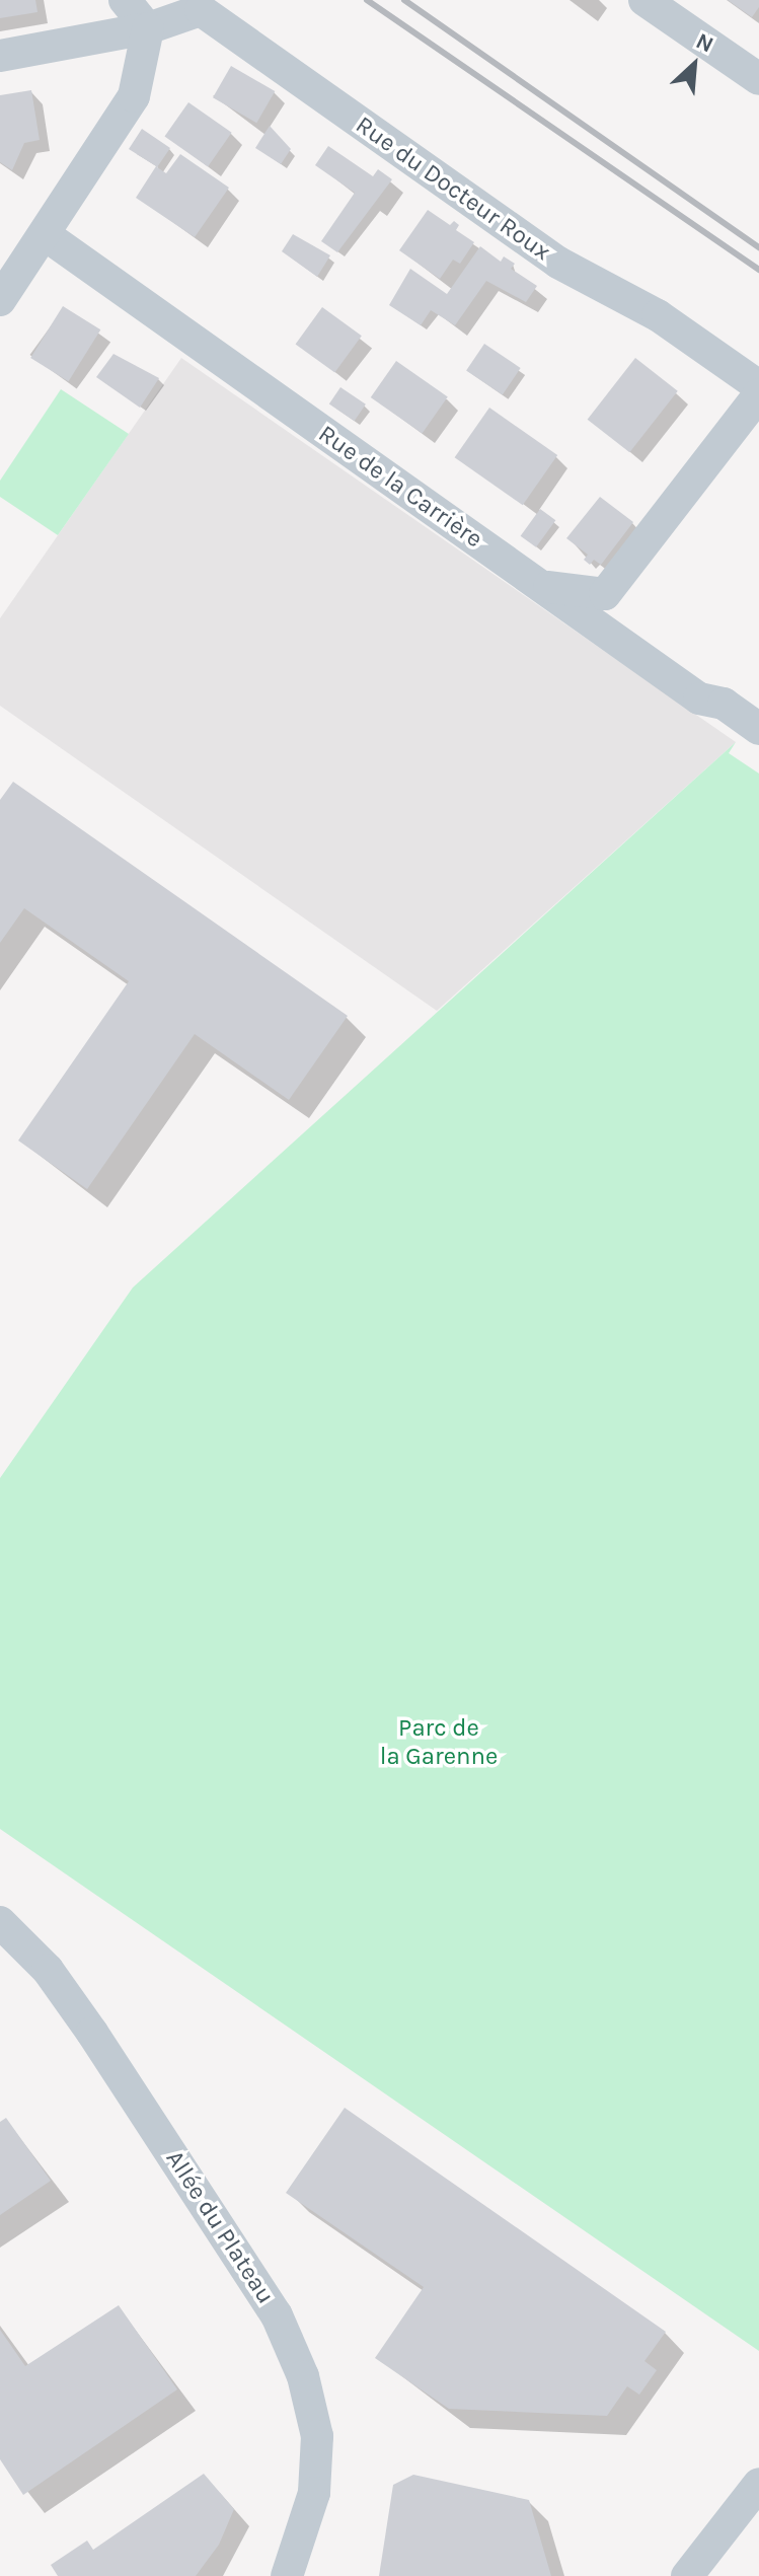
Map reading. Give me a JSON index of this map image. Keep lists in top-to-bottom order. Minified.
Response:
{"streets":{"street":["Rue du Docteur Roux","Rue de la Carrière","Allée du Plateau"]},"parks":["Parc de la Garenne"],"north":"top right"}
